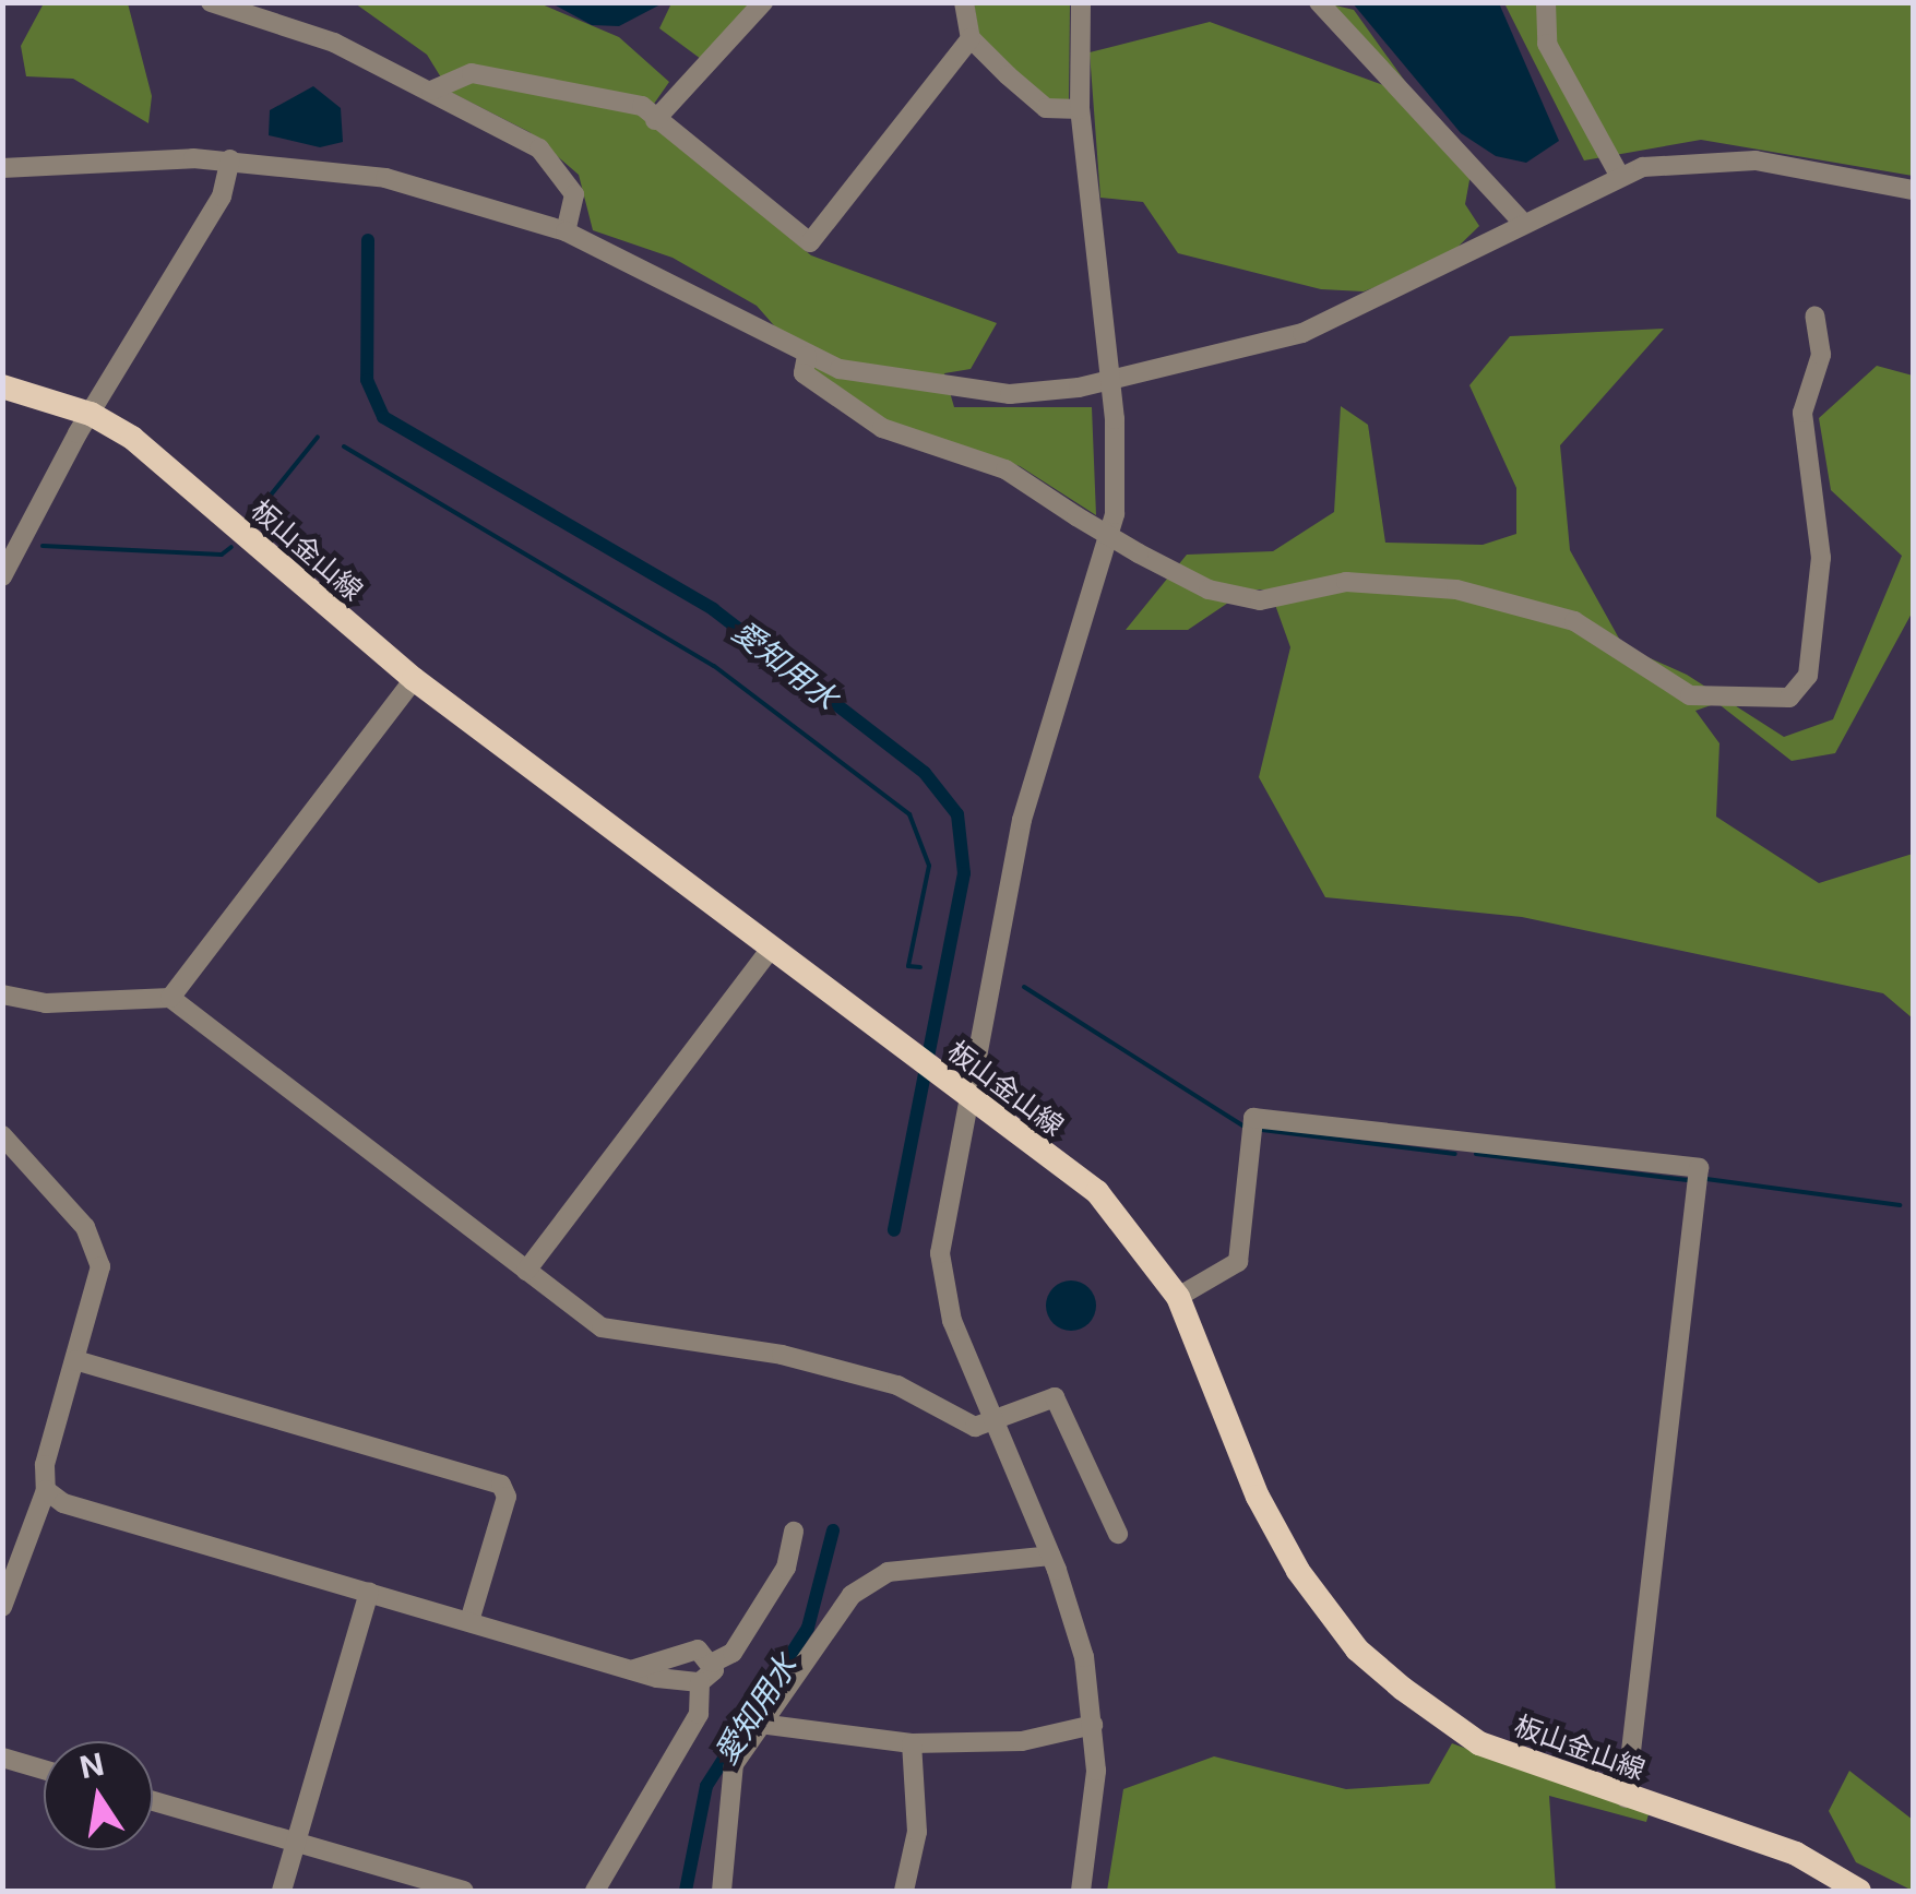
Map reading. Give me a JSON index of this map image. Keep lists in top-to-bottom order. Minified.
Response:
{"streets":{"main road":["板山金山線"]},"water":["愛知用水"],"north":"top"}
